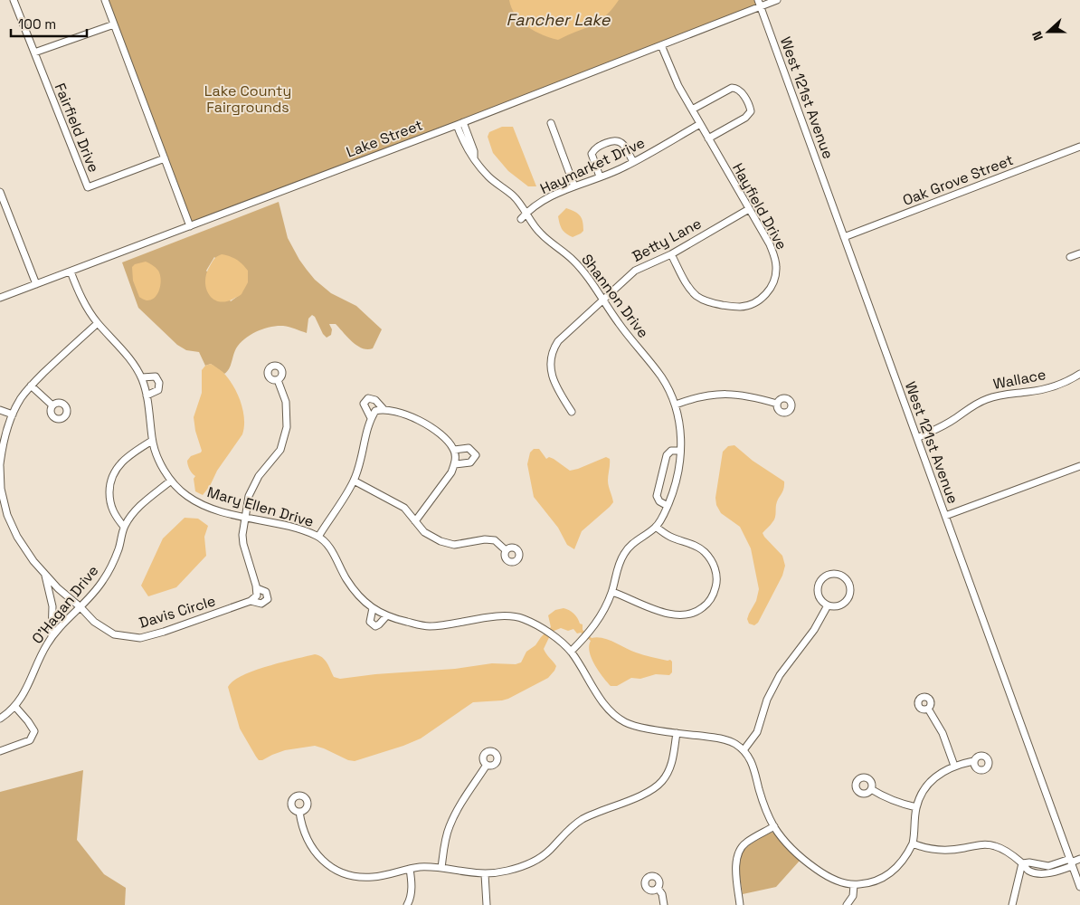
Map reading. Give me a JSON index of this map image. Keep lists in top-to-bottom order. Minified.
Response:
{"streets":{"street":["West 121st Avenue","Fairfield Drive","Lake Street","Haymarket Drive","Oak Grove Street","Hayfield Drive","Betty Lane","Shannon Drive","Wallace","Mary Ellen Drive","O'Hagan Drive","Davis Circle"]},"crossings":[["West 121st Avenue","Lake Street"],["West 121st Avenue","Oak Grove Street"],["West 121st Avenue","Wallace"],["Lake Street","Hayfield Drive"],["Lake Street","Shannon Drive"],["Lake Street","Mary Ellen Drive"],["Haymarket Drive","Hayfield Drive"],["Haymarket Drive","Shannon Drive"],["Hayfield Drive","Betty Lane"],["Betty Lane","Shannon Drive"],["Shannon Drive","Mary Ellen Drive"],["Mary Ellen Drive","O'Hagan Drive"],["Mary Ellen Drive","Davis Circle"],["O'Hagan Drive","Davis Circle"]],"water":["Fancher Lake"],"parks":["Lake County Fairgrounds"],"scale_bar":"100 m","north":"left"}
